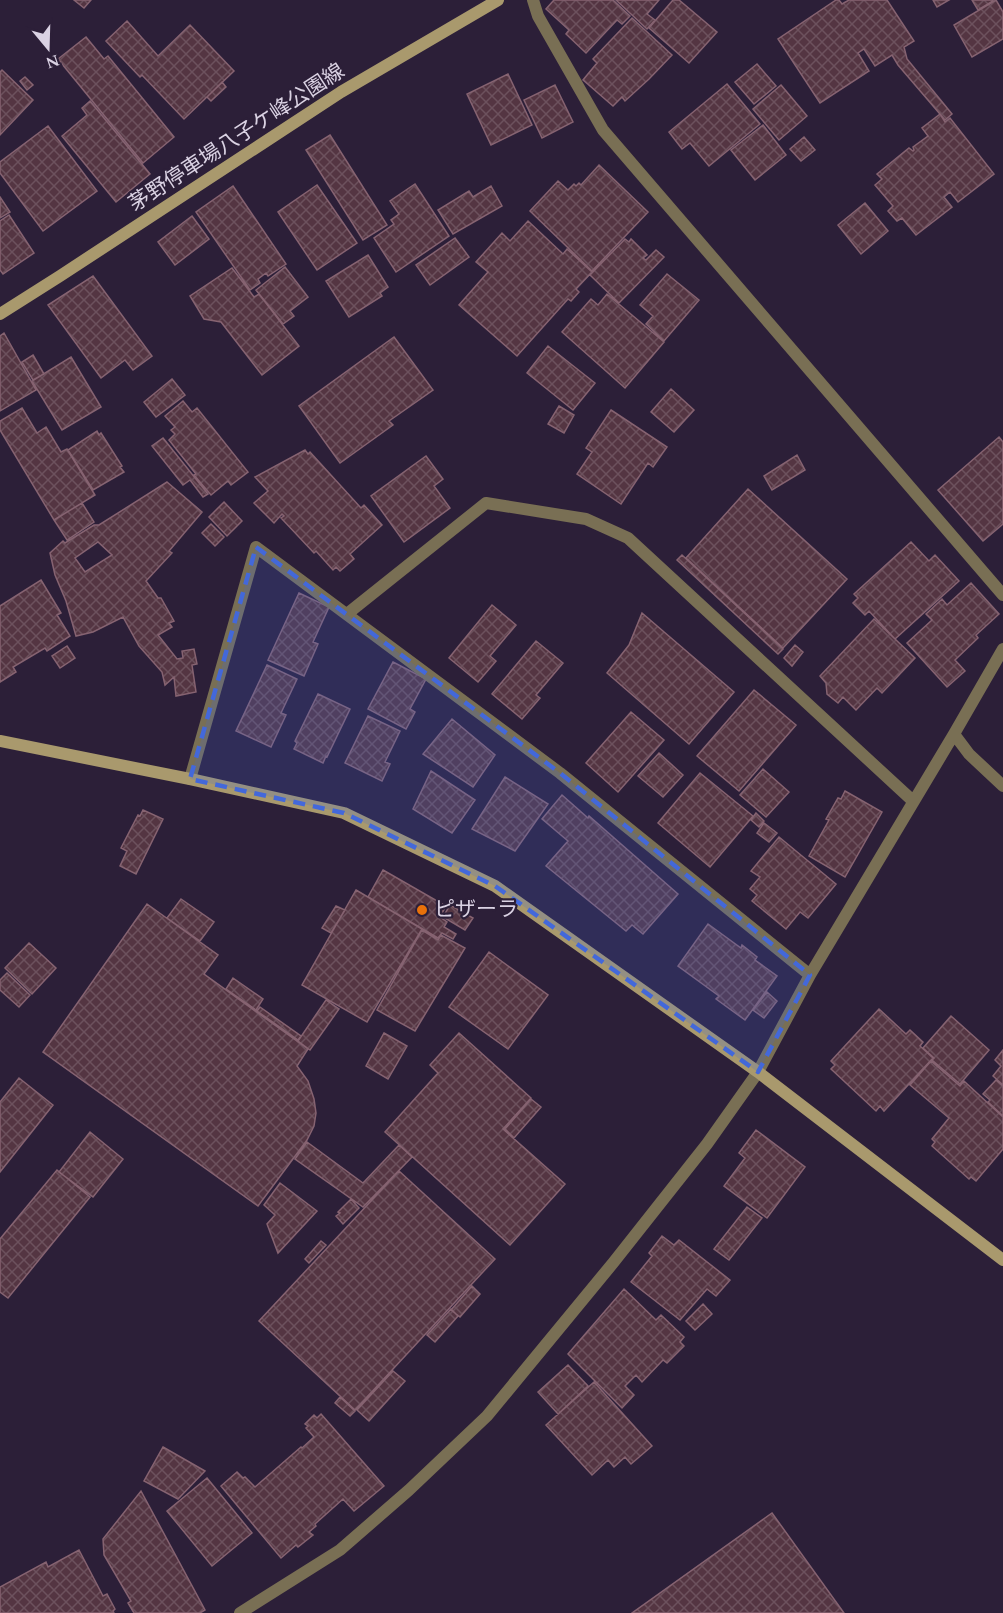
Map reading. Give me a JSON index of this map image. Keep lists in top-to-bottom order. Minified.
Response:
{"streets":{"street":["茅野停車場八子ケ峰公園線"]},"places":["ピザーラ"],"north":"bottom"}
